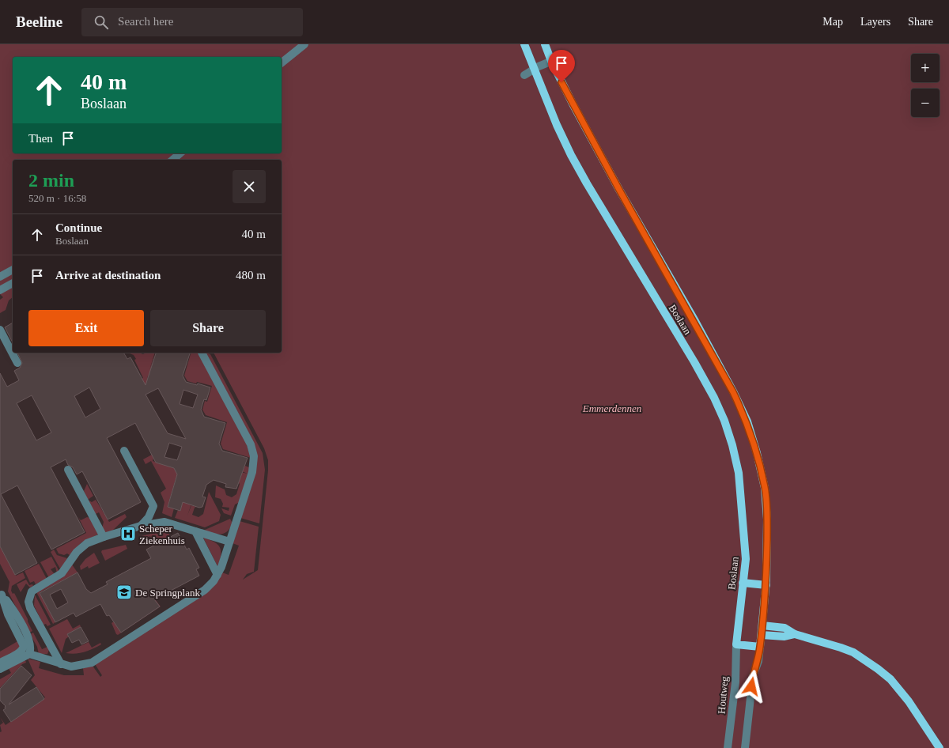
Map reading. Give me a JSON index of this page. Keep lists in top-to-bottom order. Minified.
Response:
{"streets":{"main road":["Boslaan"],"street":["Houtweg"]},"crossings":[["Boslaan","Houtweg"]],"parks":["Emmerdennen"],"places":{"hospital":["Scheper Ziekenhuis"],"school or university":["De Springplank"]},"page":{"header":"Beeline","search":"Search here","nav":["Map","Layers","Share"],"map_buttons":["+","−"],"turn":["40 m","Boslaan"],"then":"Then","heading":["2 min","520 m · 16:58"],"list":[{"name":"Continue","note":"Boslaan","value":"40 m"},{"name":"Arrive at destination","value":"480 m"}],"buttons":["Exit","Share"]}}
